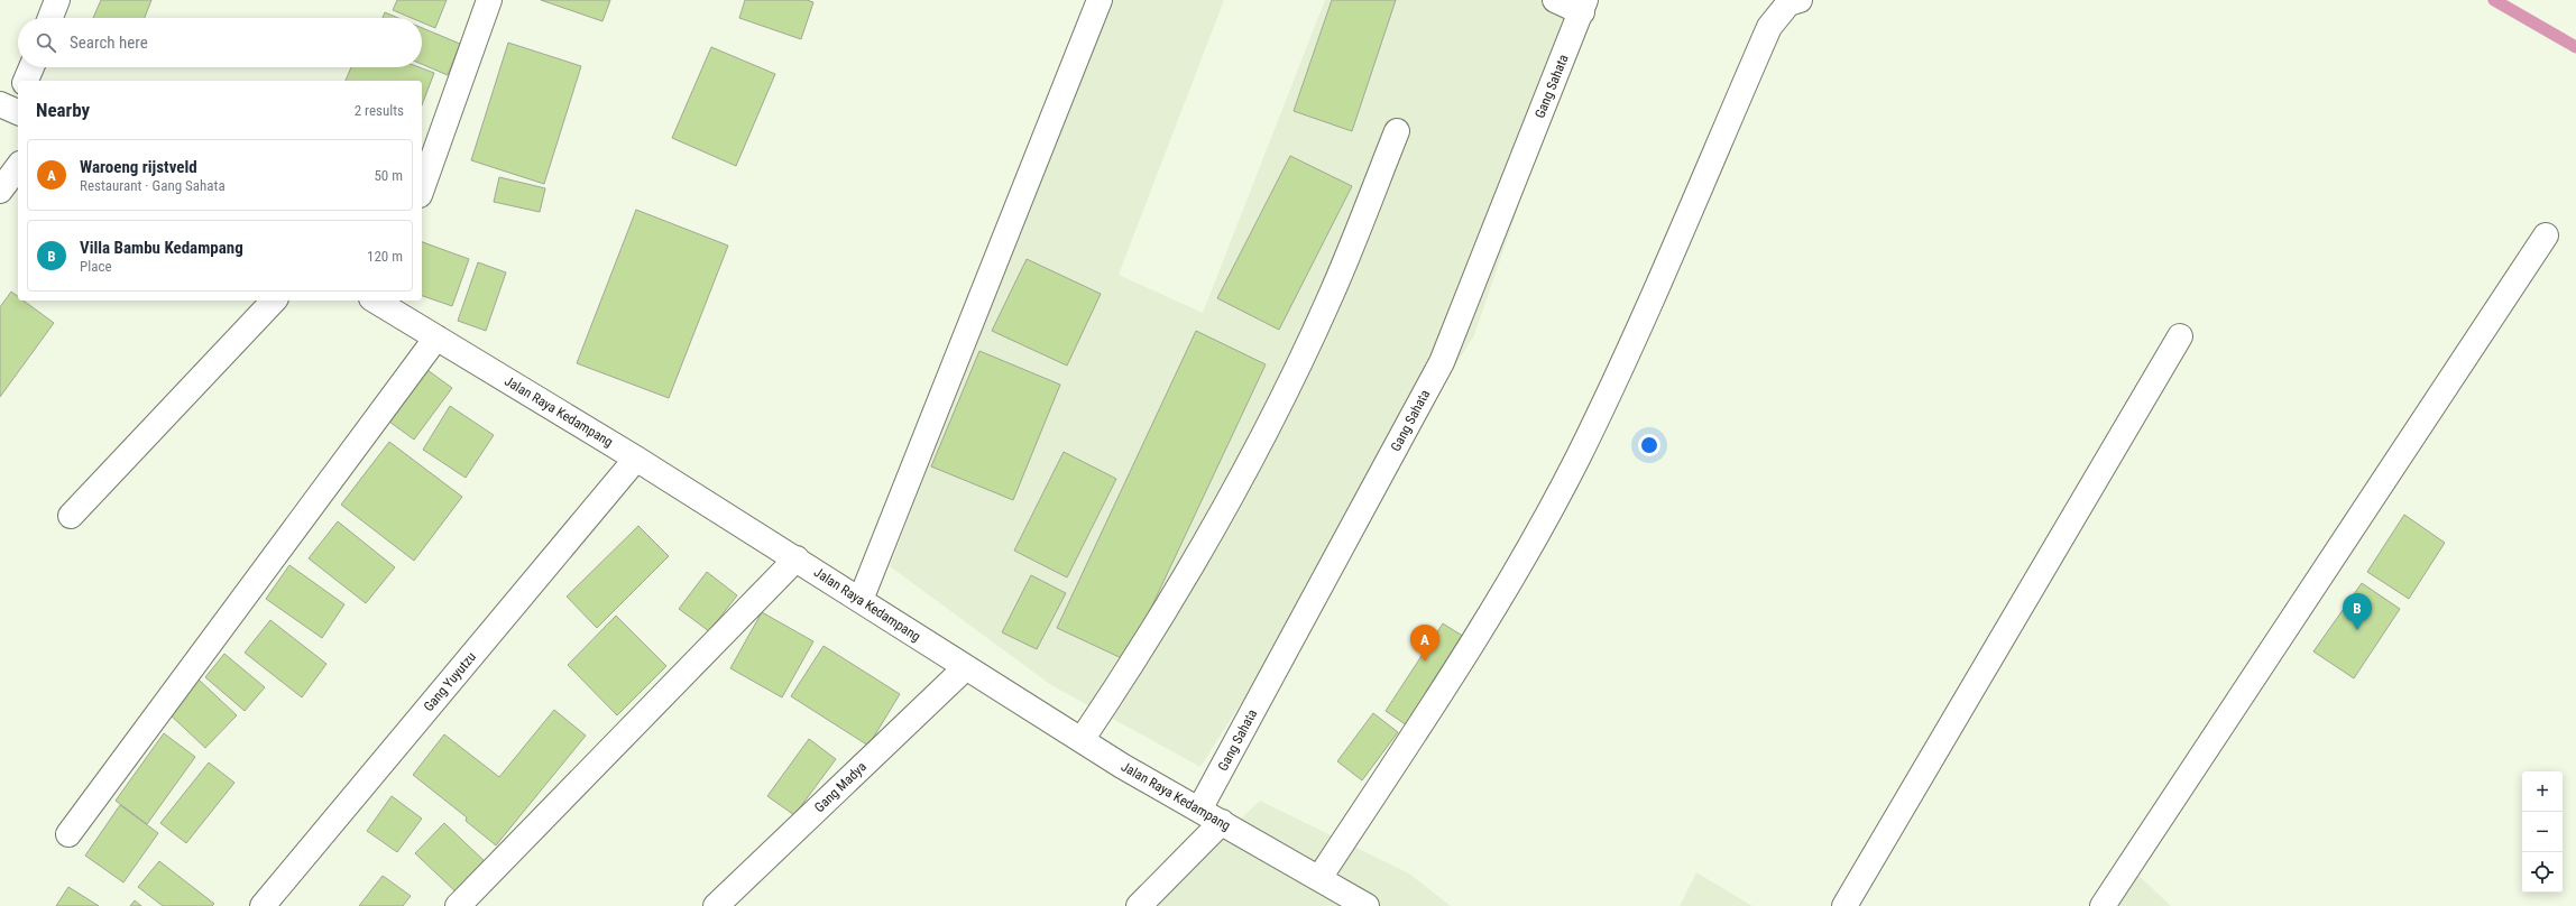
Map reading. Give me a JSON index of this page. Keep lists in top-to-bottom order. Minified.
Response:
{"streets":{"street":["Gang Sahata","Jalan Raya Kedampang","Gang Yuyutzu","Gang Madya"]},"crossings":[["Gang Sahata","Jalan Raya Kedampang"],["Jalan Raya Kedampang","Gang Yuyutzu"],["Jalan Raya Kedampang","Gang Madya"]],"page":{"search":"Search here","heading":["Nearby","2 results"],"list":[{"mark":"A","name":"Waroeng rijstveld","note":"Restaurant · Gang Sahata","value":"50 m"},{"mark":"B","name":"Villa Bambu Kedampang","note":"Place","value":"120 m"}],"pins":["B","A"],"map_buttons":["+","−"]}}
